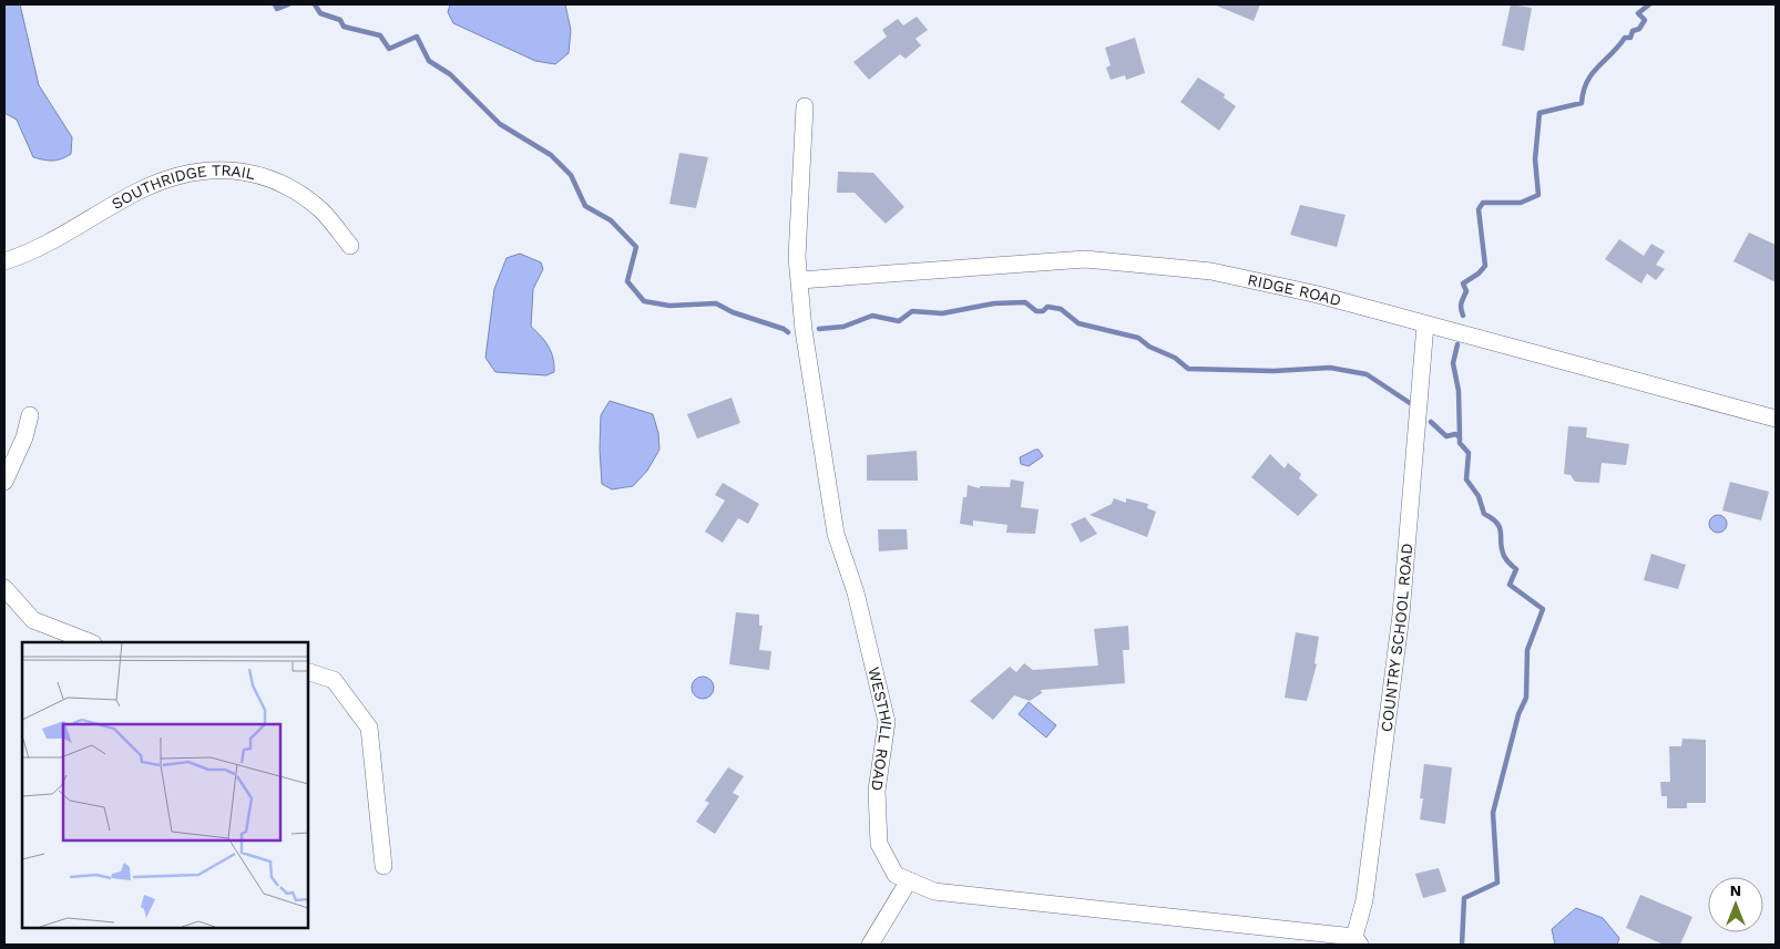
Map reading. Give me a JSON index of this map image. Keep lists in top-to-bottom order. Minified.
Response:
{"streets":{"street":["SOUTHRIDGE TRAIL","RIDGE ROAD","COUNTRY SCHOOL ROAD","WESTHILL ROAD"]},"crossings":[["RIDGE ROAD","COUNTRY SCHOOL ROAD"],["RIDGE ROAD","WESTHILL ROAD"],["COUNTRY SCHOOL ROAD","WESTHILL ROAD"]],"north":"top"}
